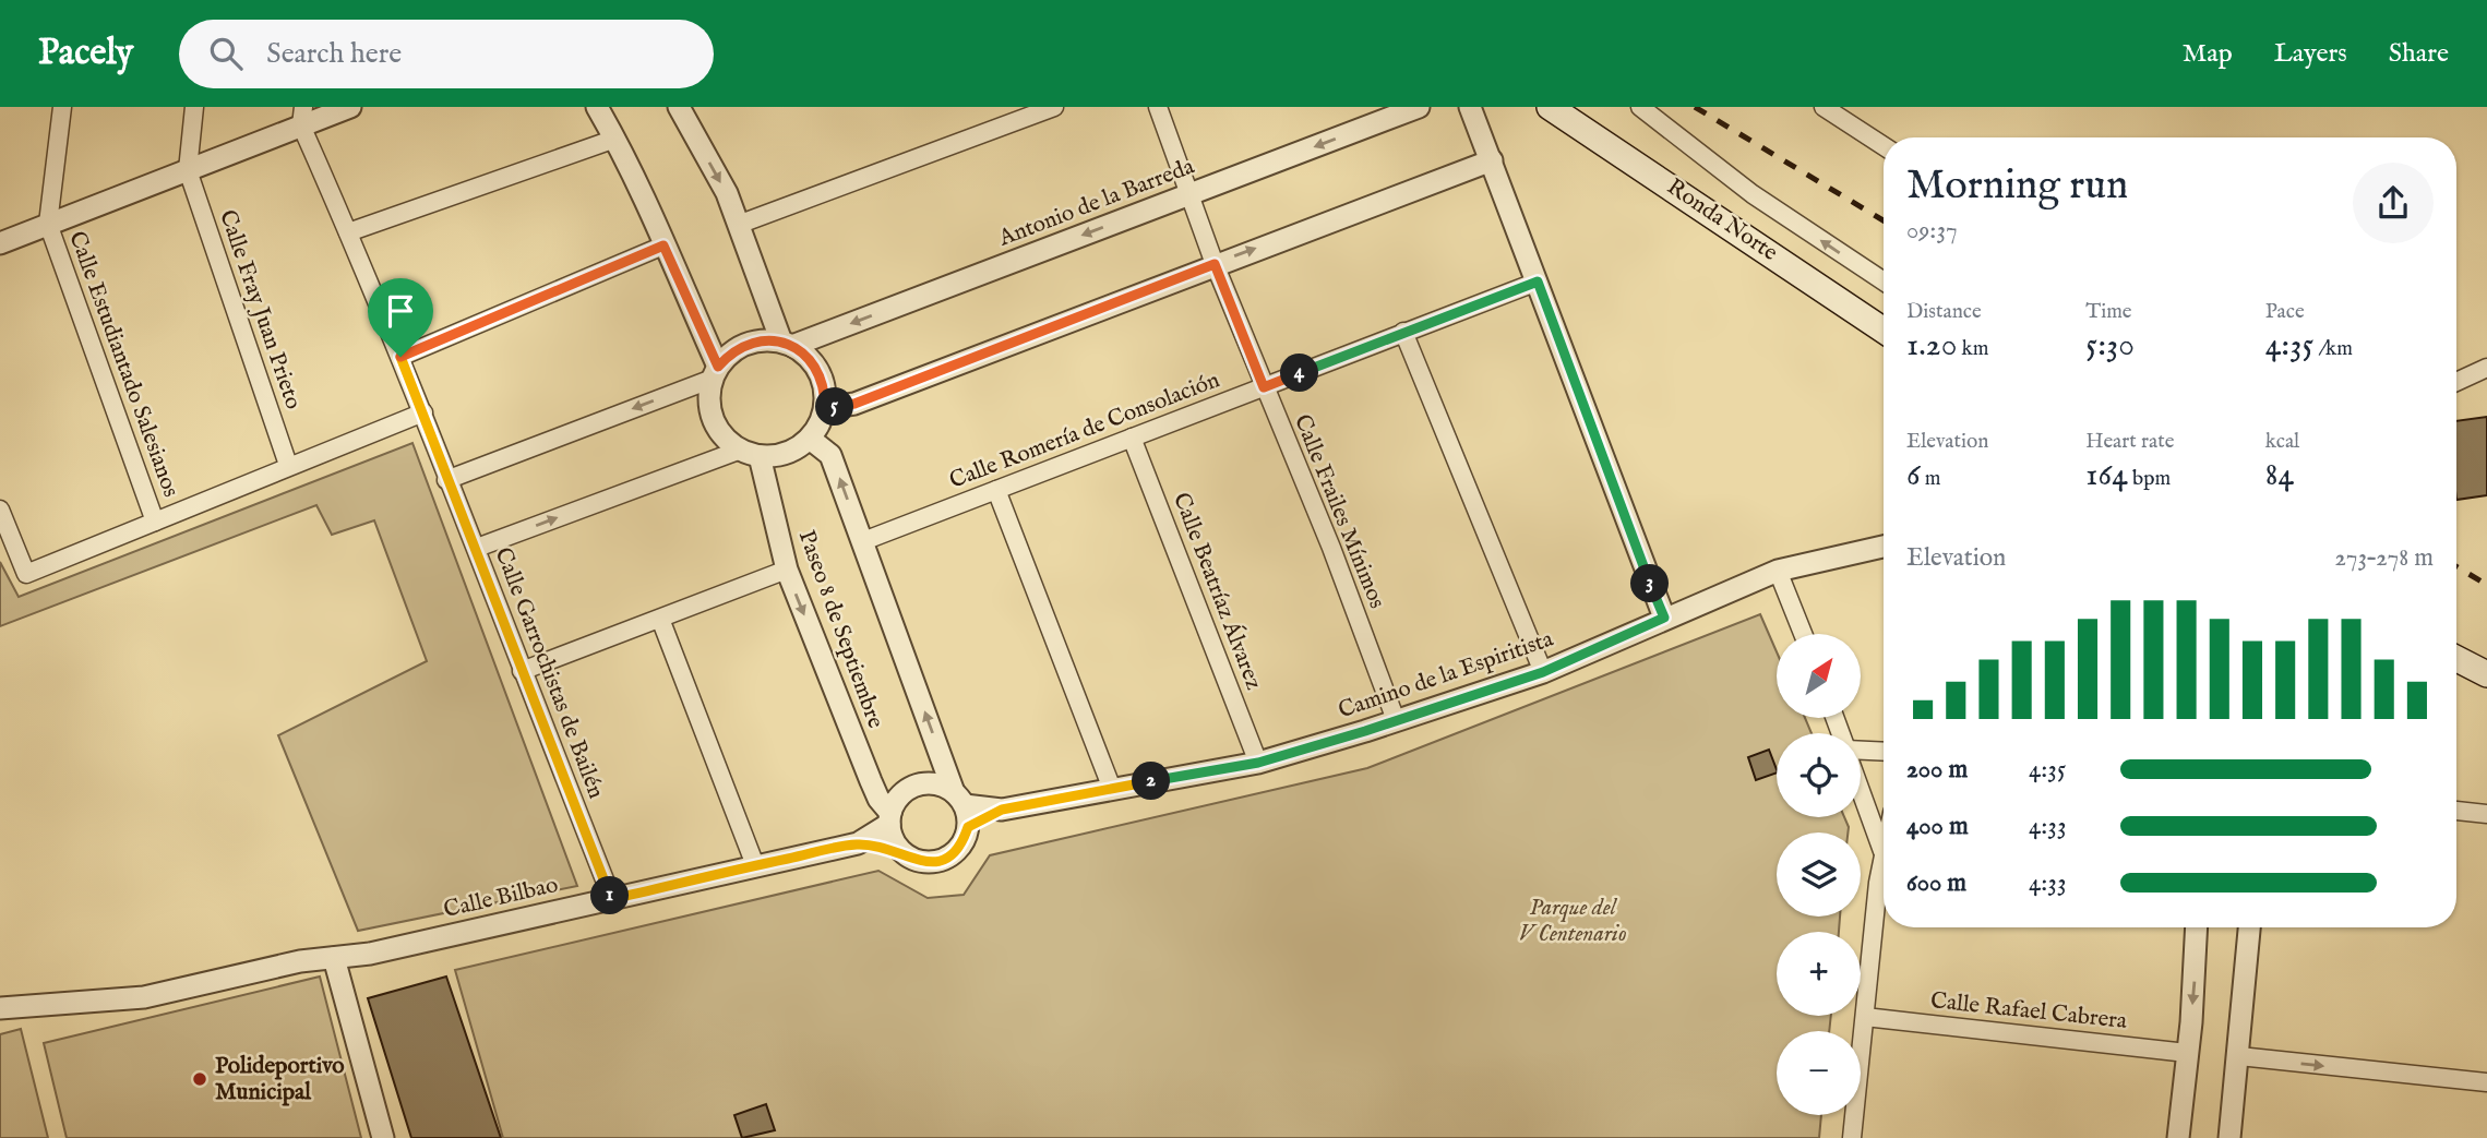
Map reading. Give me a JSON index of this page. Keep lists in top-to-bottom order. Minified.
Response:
{"streets":{"main road":["Ronda Norte"],"street":["Antonio de la Barreda","Calle Fray Juan Prieto","Calle Estudiantado Salesianos","Calle Romería de Consolación","Calle Frailes Mínimos","Calle Beatríaz Álvarez","Paseo 8 de Septiembre","Calle Garrochistas de Bailén","Camino de la Espiritista","Calle Bilbao","Calle Rafael Cabrera"]},"crossings":[["Antonio de la Barreda","Calle Frailes Mínimos"],["Antonio de la Barreda","Paseo 8 de Septiembre"],["Calle Romería de Consolación","Calle Frailes Mínimos"],["Calle Romería de Consolación","Calle Beatríaz Álvarez"],["Calle Frailes Mínimos","Camino de la Espiritista"],["Calle Beatríaz Álvarez","Camino de la Espiritista"],["Paseo 8 de Septiembre","Camino de la Espiritista"],["Paseo 8 de Septiembre","Calle Bilbao"],["Calle Garrochistas de Bailén","Calle Bilbao"],["Camino de la Espiritista","Calle Bilbao"]],"parks":["Parque del V Centenario"],"places":["Polideportivo Municipal"],"north":"top right","page":{"header":"Pacely","search":"Search here","nav":["Map","Layers","Share"],"heading":["Morning run","09:37"],"stats":[["Distance","1.20 km"],["Time","5:30"],["Pace","4:35 /km"],["Elevation","6 m"],["Heart rate","164 bpm"],["kcal","84"]],"pins":["4","5","3","2","1"],"chart":["Elevation","273–278 m"],"map_buttons":["+","−"],"list":[{"name":"200 m","note":"4:35"},{"name":"400 m","note":"4:33"},{"name":"600 m","note":"4:33"}]}}
